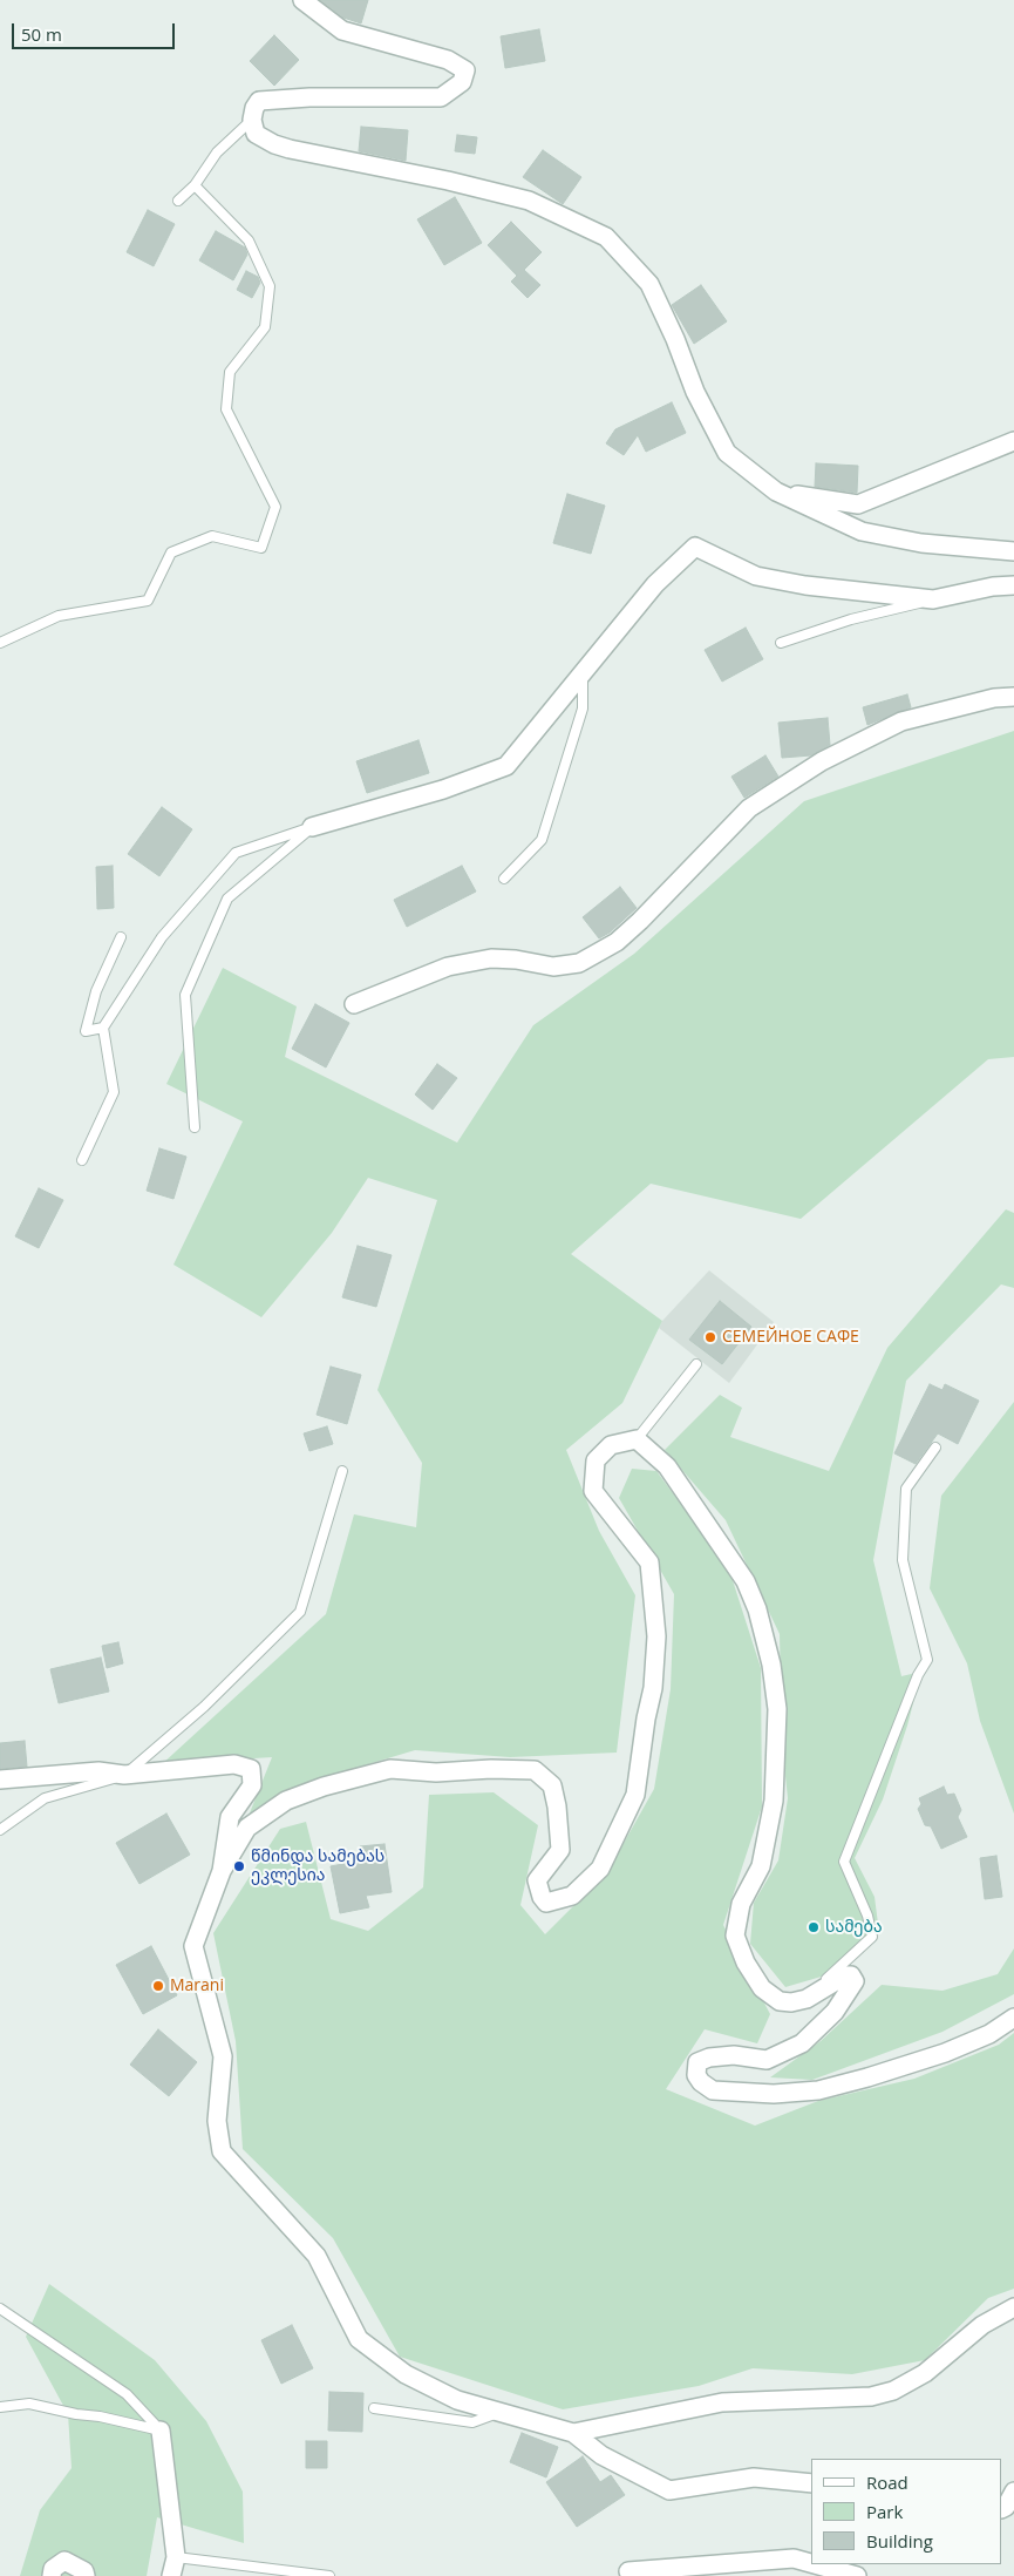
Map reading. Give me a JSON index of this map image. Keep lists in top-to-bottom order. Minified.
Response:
{"places":["СЕМЕЙНОЕ САФЕ","წმინდა სამებას ეკლესია","სამება","Marani"],"legend":["Road","Park","Building"],"scale_bar":"50 m"}
